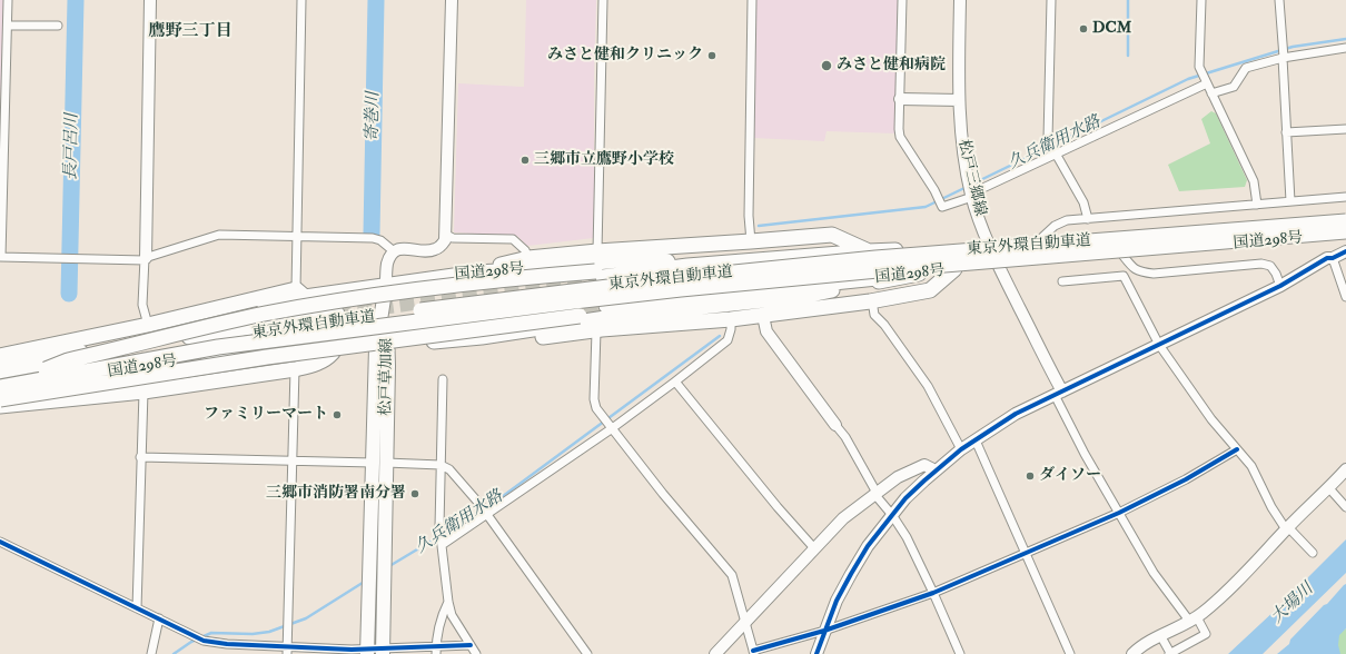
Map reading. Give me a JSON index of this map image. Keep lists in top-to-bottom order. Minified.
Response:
{"streets":{"highway":["国道298号","東京外環自動車道"],"main road":["松戸草加線"],"street":["松戸三郷線"]},"crossings":[["松戸三郷線","国道298号"],["国道298号","松戸草加線"]],"districts":["鷹野三丁目"],"water":["寄巻川","久兵衛用水路","長戸呂川","大場川"],"places":["DCM","みさと健和クリニック","みさと健和病院","三郷市立鷹野小学校","ファミリーマート","ダイソー","三郷市消防署南分署"]}
